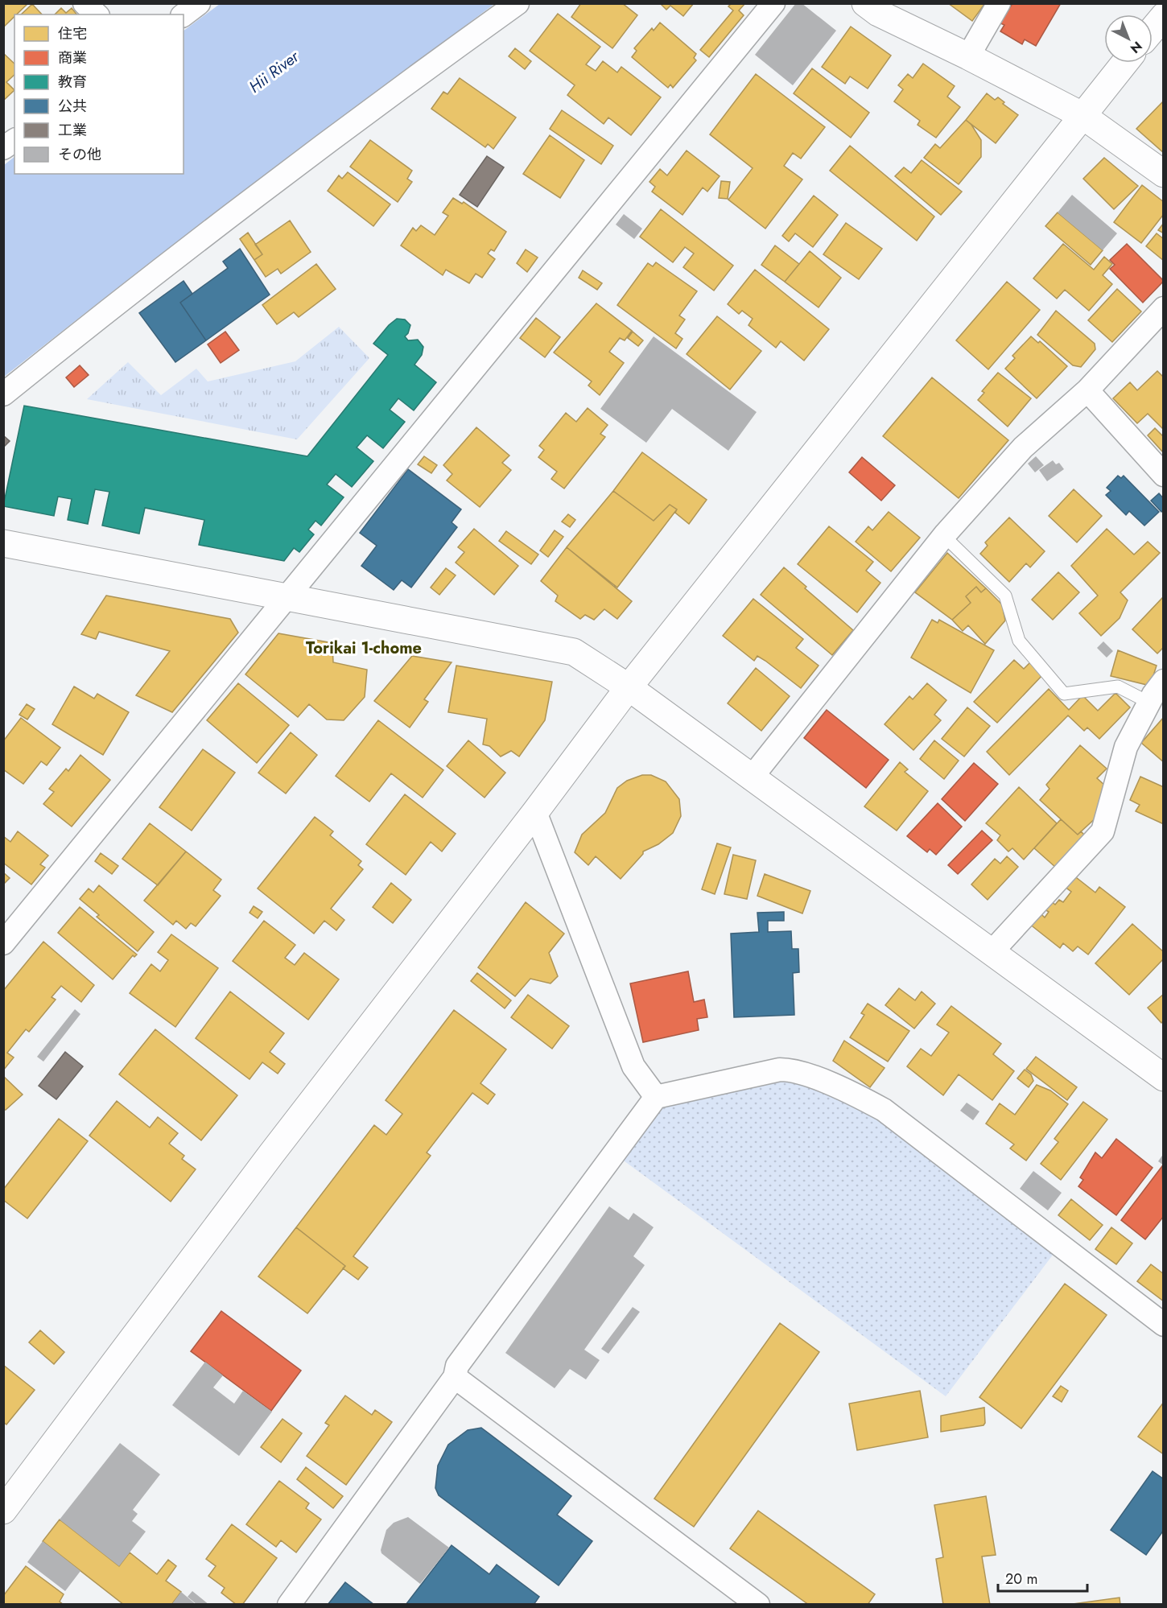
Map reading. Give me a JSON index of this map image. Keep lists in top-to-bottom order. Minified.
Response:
{"districts":["Torikai 1-chome"],"water":["Hii River"],"legend":["住宅","商業","教育","公共","工業","その他"],"scale_bar":"20 m","north":"bottom right"}
